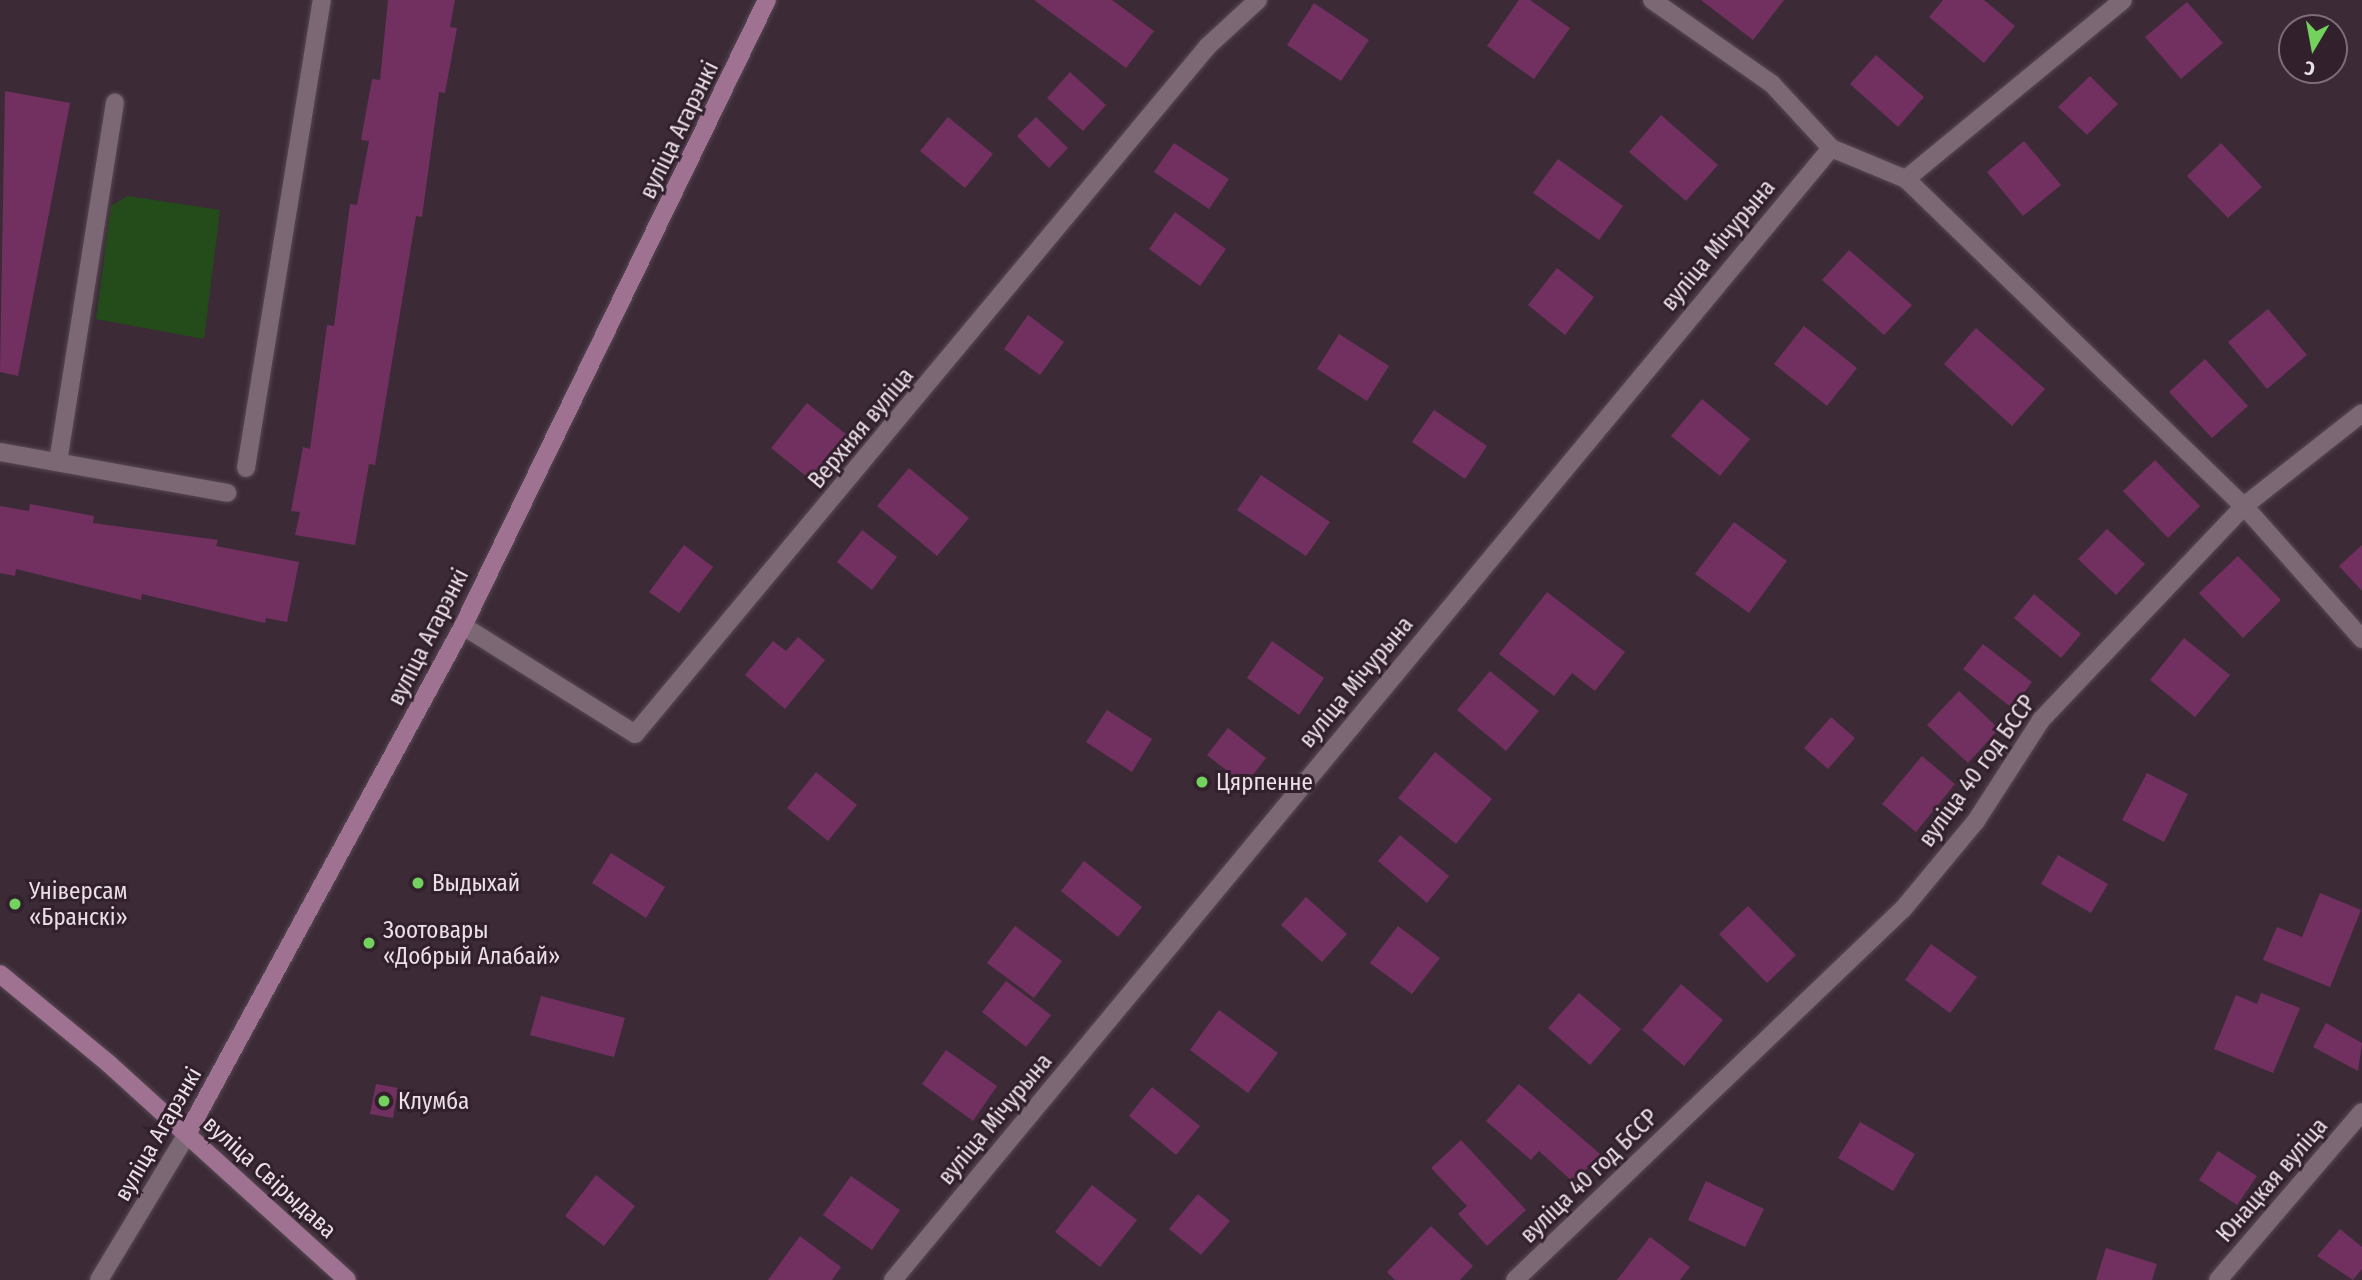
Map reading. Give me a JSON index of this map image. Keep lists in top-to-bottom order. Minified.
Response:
{"streets":{"main road":["вуліца Агарэнкі","вуліца Свірыдава"],"street":["вуліца Мічурына","Верхняя вуліца","вуліца 40 год БССР","Юнацкая вуліца"]},"crossings":[["вуліца Агарэнкі","Верхняя вуліца"],["вуліца Агарэнкі","вуліца Свірыдава"]],"places":["Цярпенне","Выдыхай","Універсам «Бранскі»","Зоотовары «Добрый Алабай»","Клумба"],"north":"bottom"}
